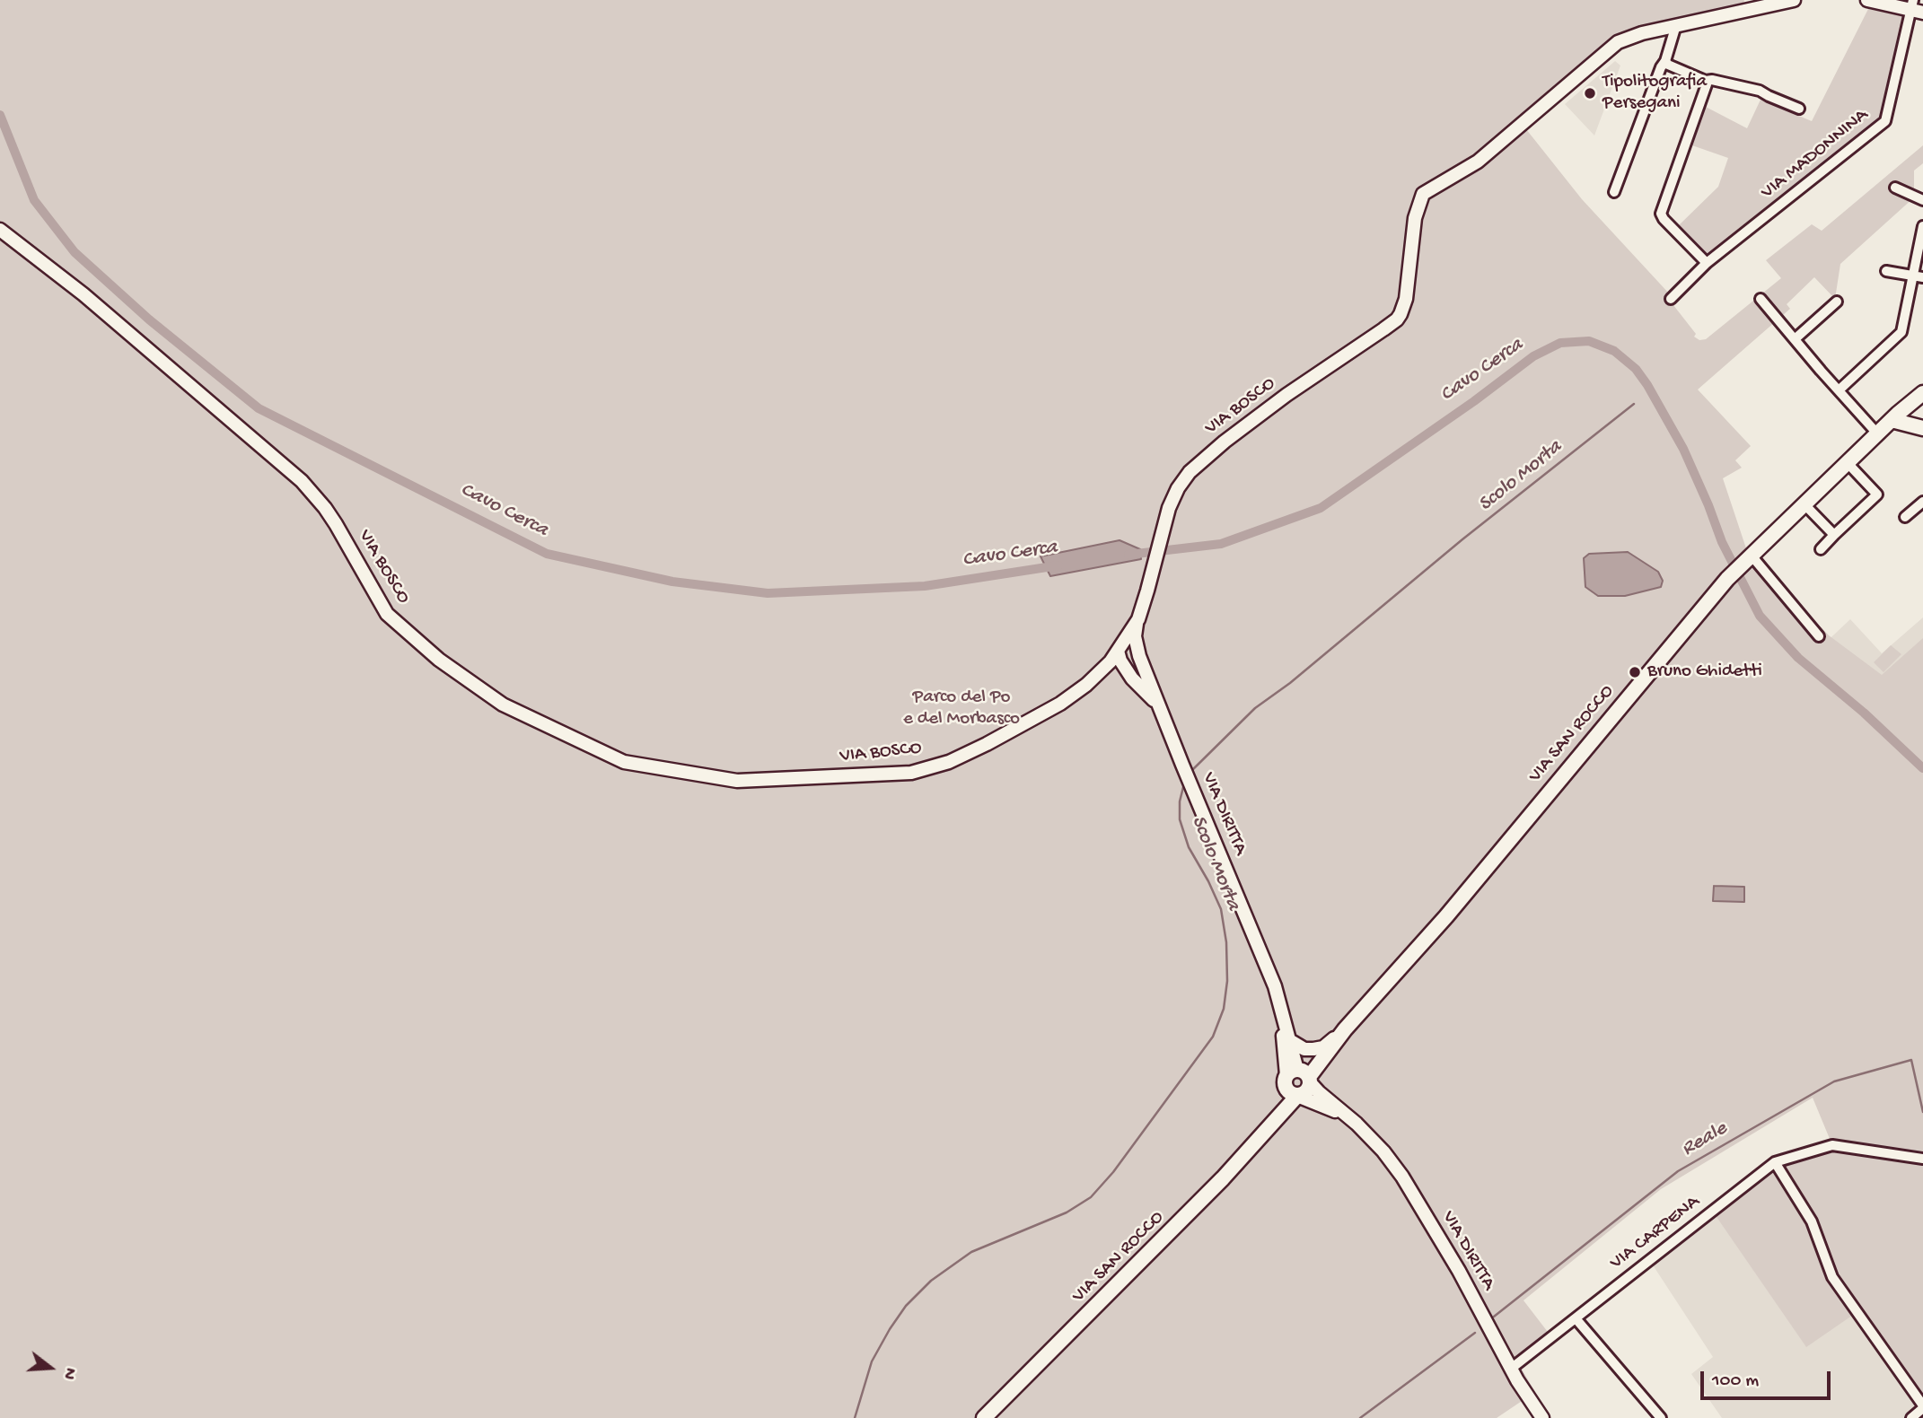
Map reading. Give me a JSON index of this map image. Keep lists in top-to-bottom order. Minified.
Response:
{"streets":{"main road":["VIA SAN ROCCO"],"street":["VIA MADONNINA","VIA BOSCO","VIA DIRITTA","VIA CARPENA"]},"crossings":[["VIA BOSCO","VIA DIRITTA"],["VIA SAN ROCCO","VIA DIRITTA"],["VIA DIRITTA","VIA CARPENA"]],"water":["Cavo Cerca","Scolo Morta","Reale"],"parks":["Parco del Po e del Morbasco"],"places":["Tipolitografia Persegani","Bruno Ghidetti"],"scale_bar":"100 m","north":"right"}
